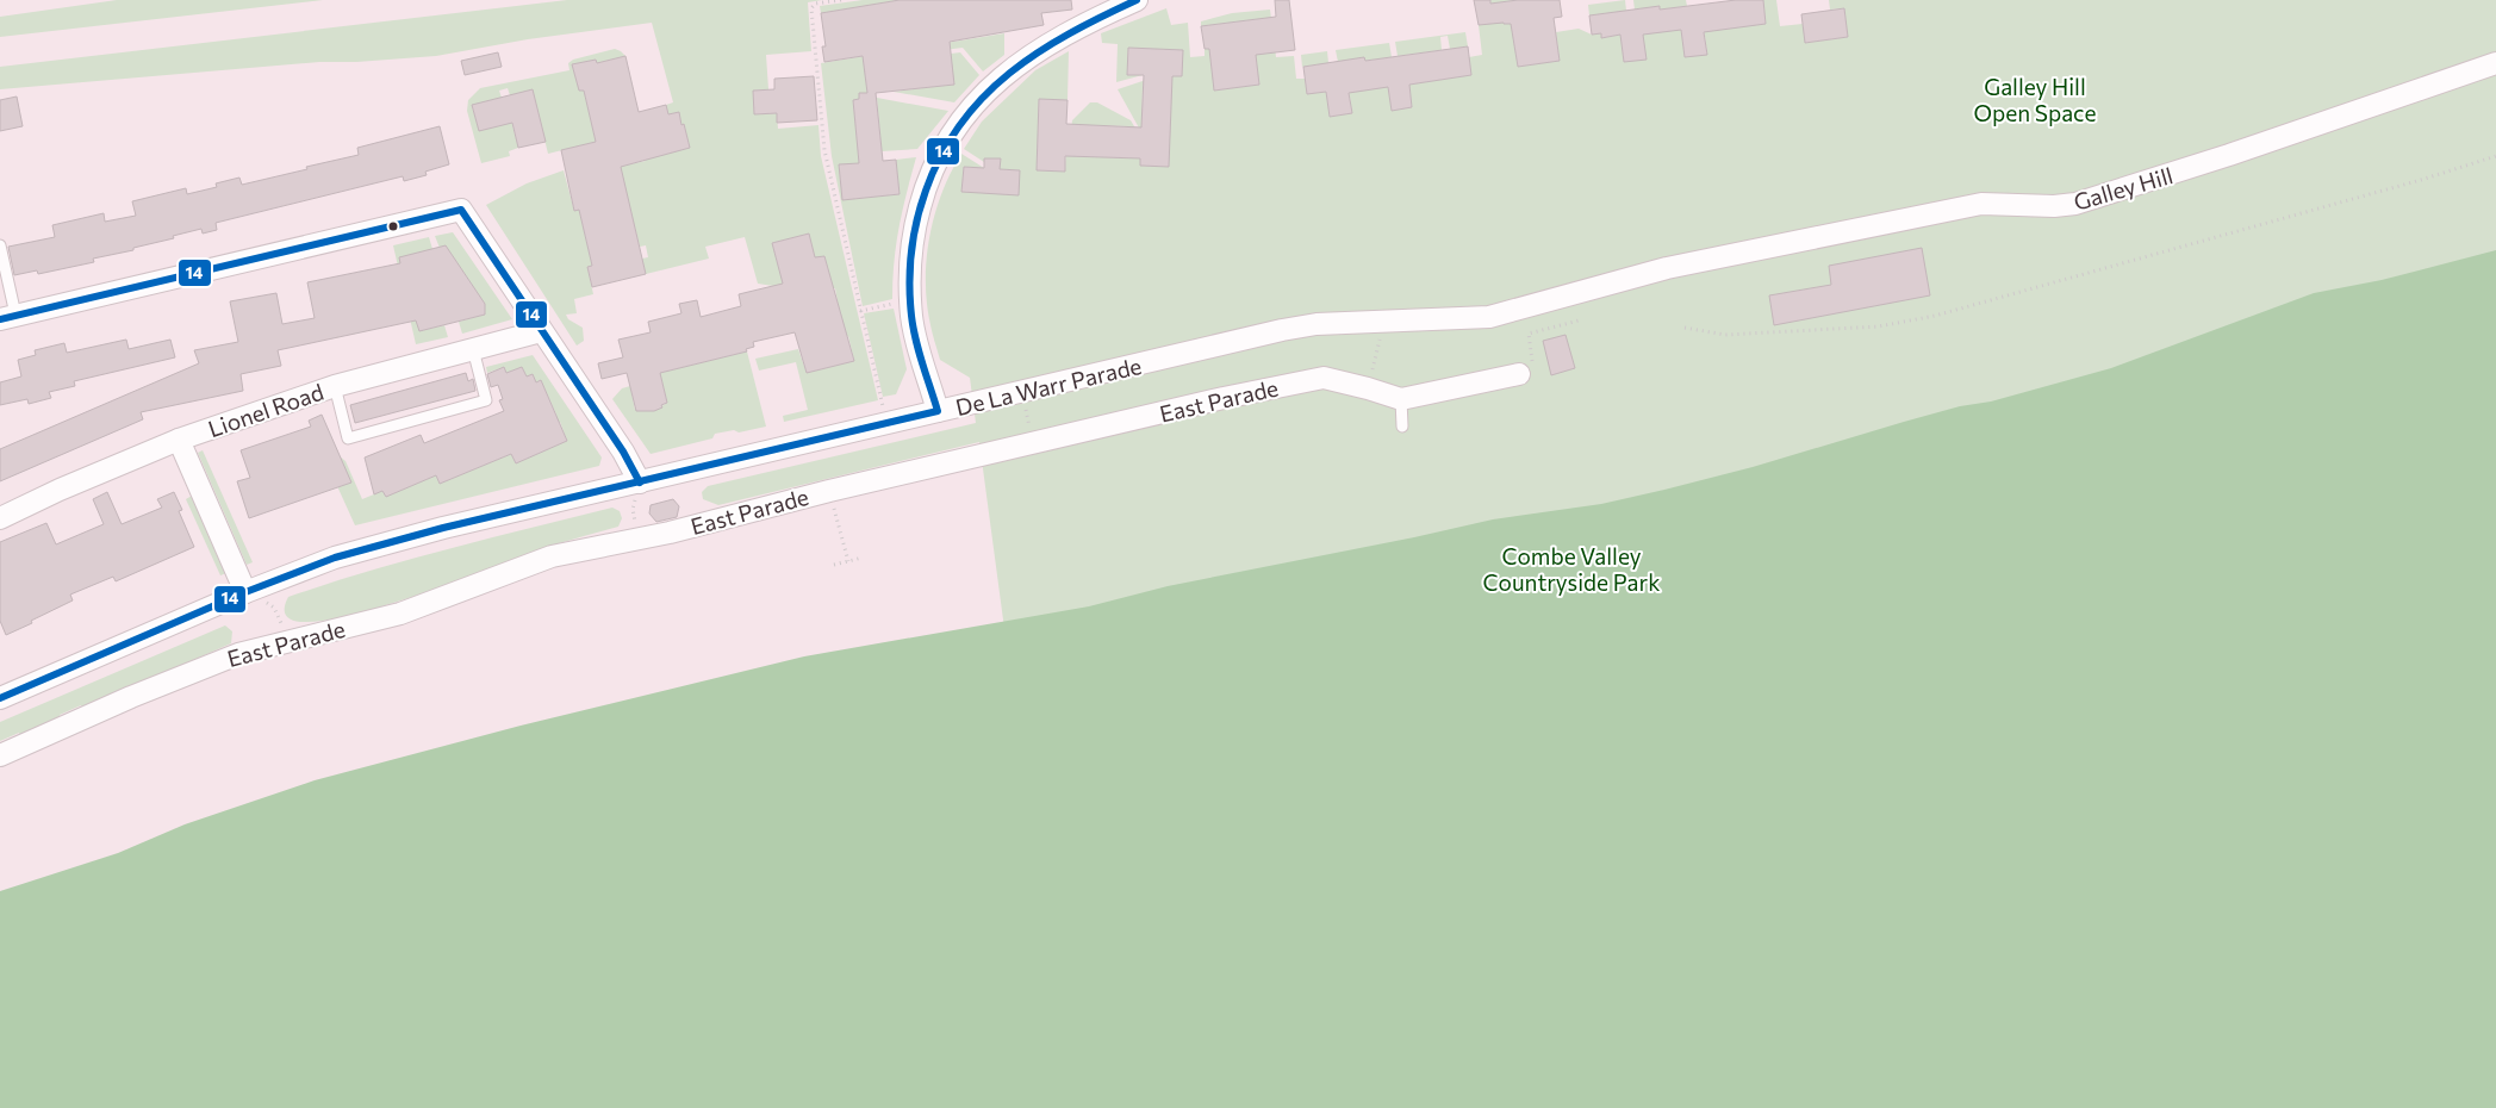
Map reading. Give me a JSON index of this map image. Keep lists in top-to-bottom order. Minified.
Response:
{"streets":{"street":["Galley Hill","De La Warr Parade","East Parade","Lionel Road"]},"crossings":[["Galley Hill","De La Warr Parade"]],"parks":["Galley Hill Open Space","Combe Valley Countryside Park"],"lines":["transit line 14"]}
